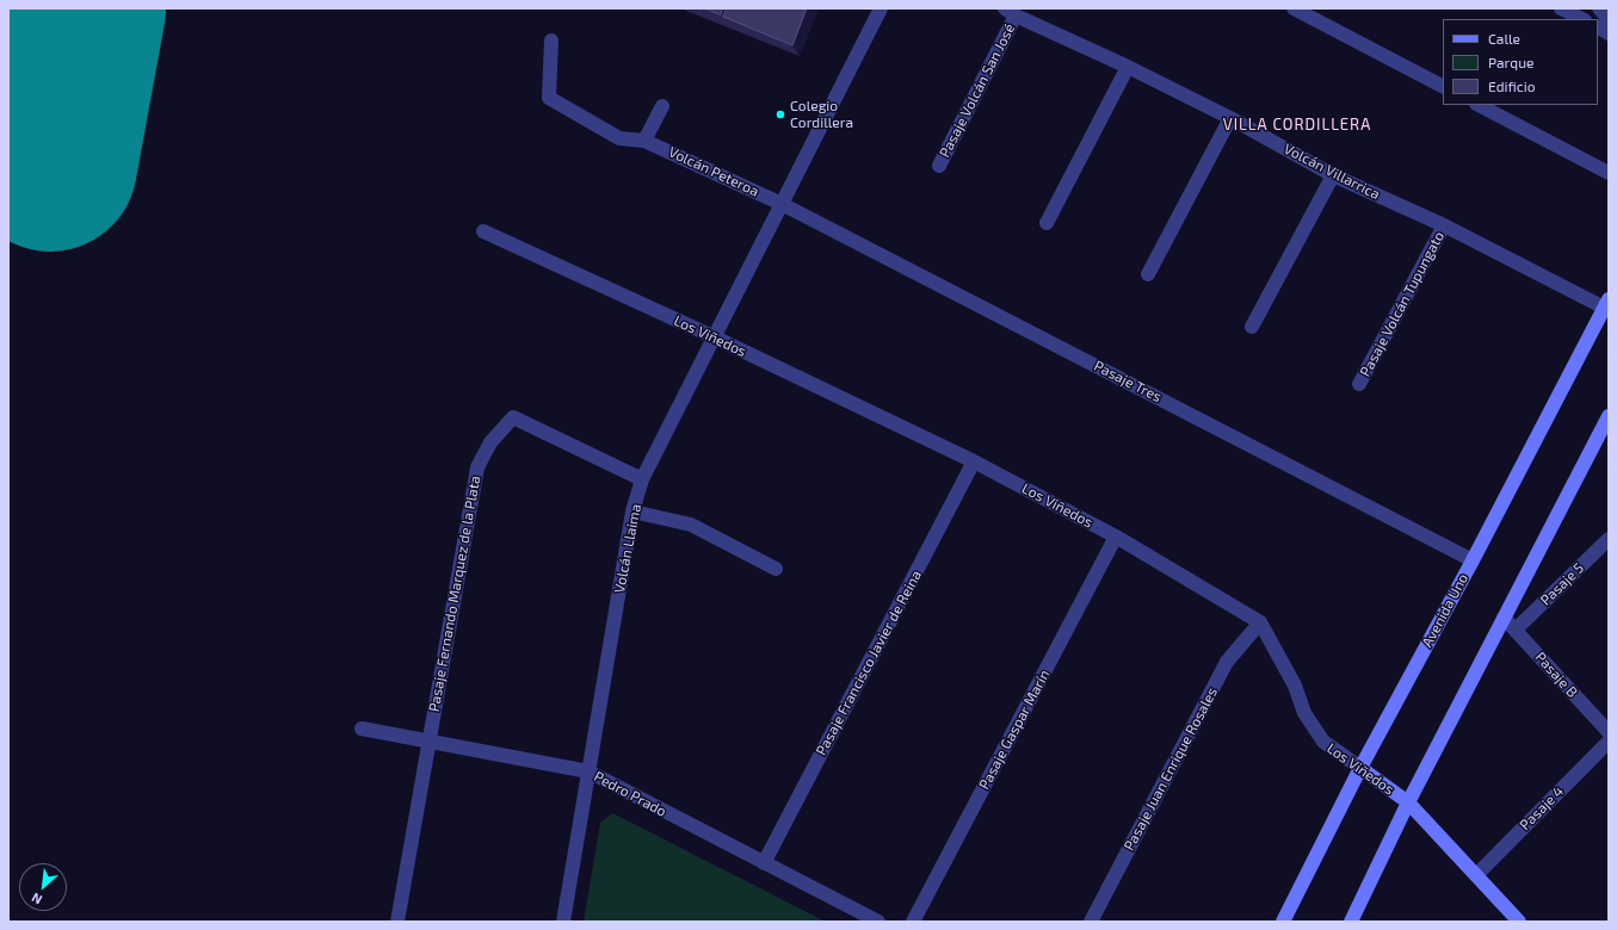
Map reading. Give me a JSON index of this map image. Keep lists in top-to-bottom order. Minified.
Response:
{"streets":{"street":["Pasaje Volcán San José","Volcán Peteroa","Volcán Villarrica","Pasaje Volcán Tupungato","Los Viñedos","Pasaje Tres","Volcán Llaima","Pasaje 5","Pasaje Fernando Marquez de la Plata","Avenida Uno","Pasaje Francisco Javier de Reina","Pasaje B","Pasaje Gaspar Marín","Pasaje Juan Enrique Rosales","Pedro Prado","Pasaje 4"]},"crossings":[["Pasaje Volcán San José","Volcán Villarrica"],["Volcán Peteroa","Pasaje Tres"],["Volcán Peteroa","Volcán Llaima"],["Volcán Villarrica","Pasaje Volcán Tupungato"],["Volcán Villarrica","Avenida Uno"],["Los Viñedos","Volcán Llaima"],["Los Viñedos","Avenida Uno"],["Los Viñedos","Pasaje Francisco Javier de Reina"],["Los Viñedos","Pasaje Gaspar Marín"],["Los Viñedos","Pasaje Juan Enrique Rosales"],["Los Viñedos","Pasaje 4"],["Pasaje Tres","Volcán Llaima"],["Pasaje Tres","Avenida Uno"],["Volcán Llaima","Pasaje Fernando Marquez de la Plata"],["Volcán Llaima","Pedro Prado"],["Pasaje 5","Pasaje B"],["Pasaje Fernando Marquez de la Plata","Pedro Prado"],["Pasaje Francisco Javier de Reina","Pedro Prado"]],"districts":["VILLA CORDILLERA"],"places":["Colegio Cordillera"],"legend":["Calle","Parque","Edificio"],"north":"bottom left"}
